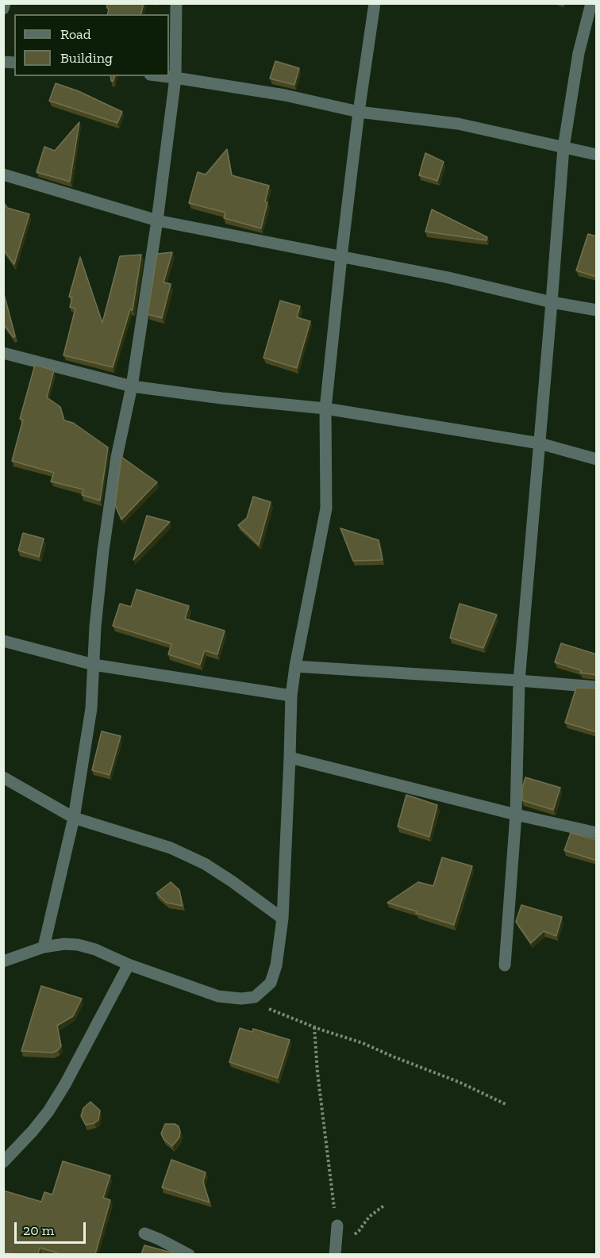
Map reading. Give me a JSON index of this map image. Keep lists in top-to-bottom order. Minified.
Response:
{"legend":["Road","Building"],"scale_bar":"20 m"}
